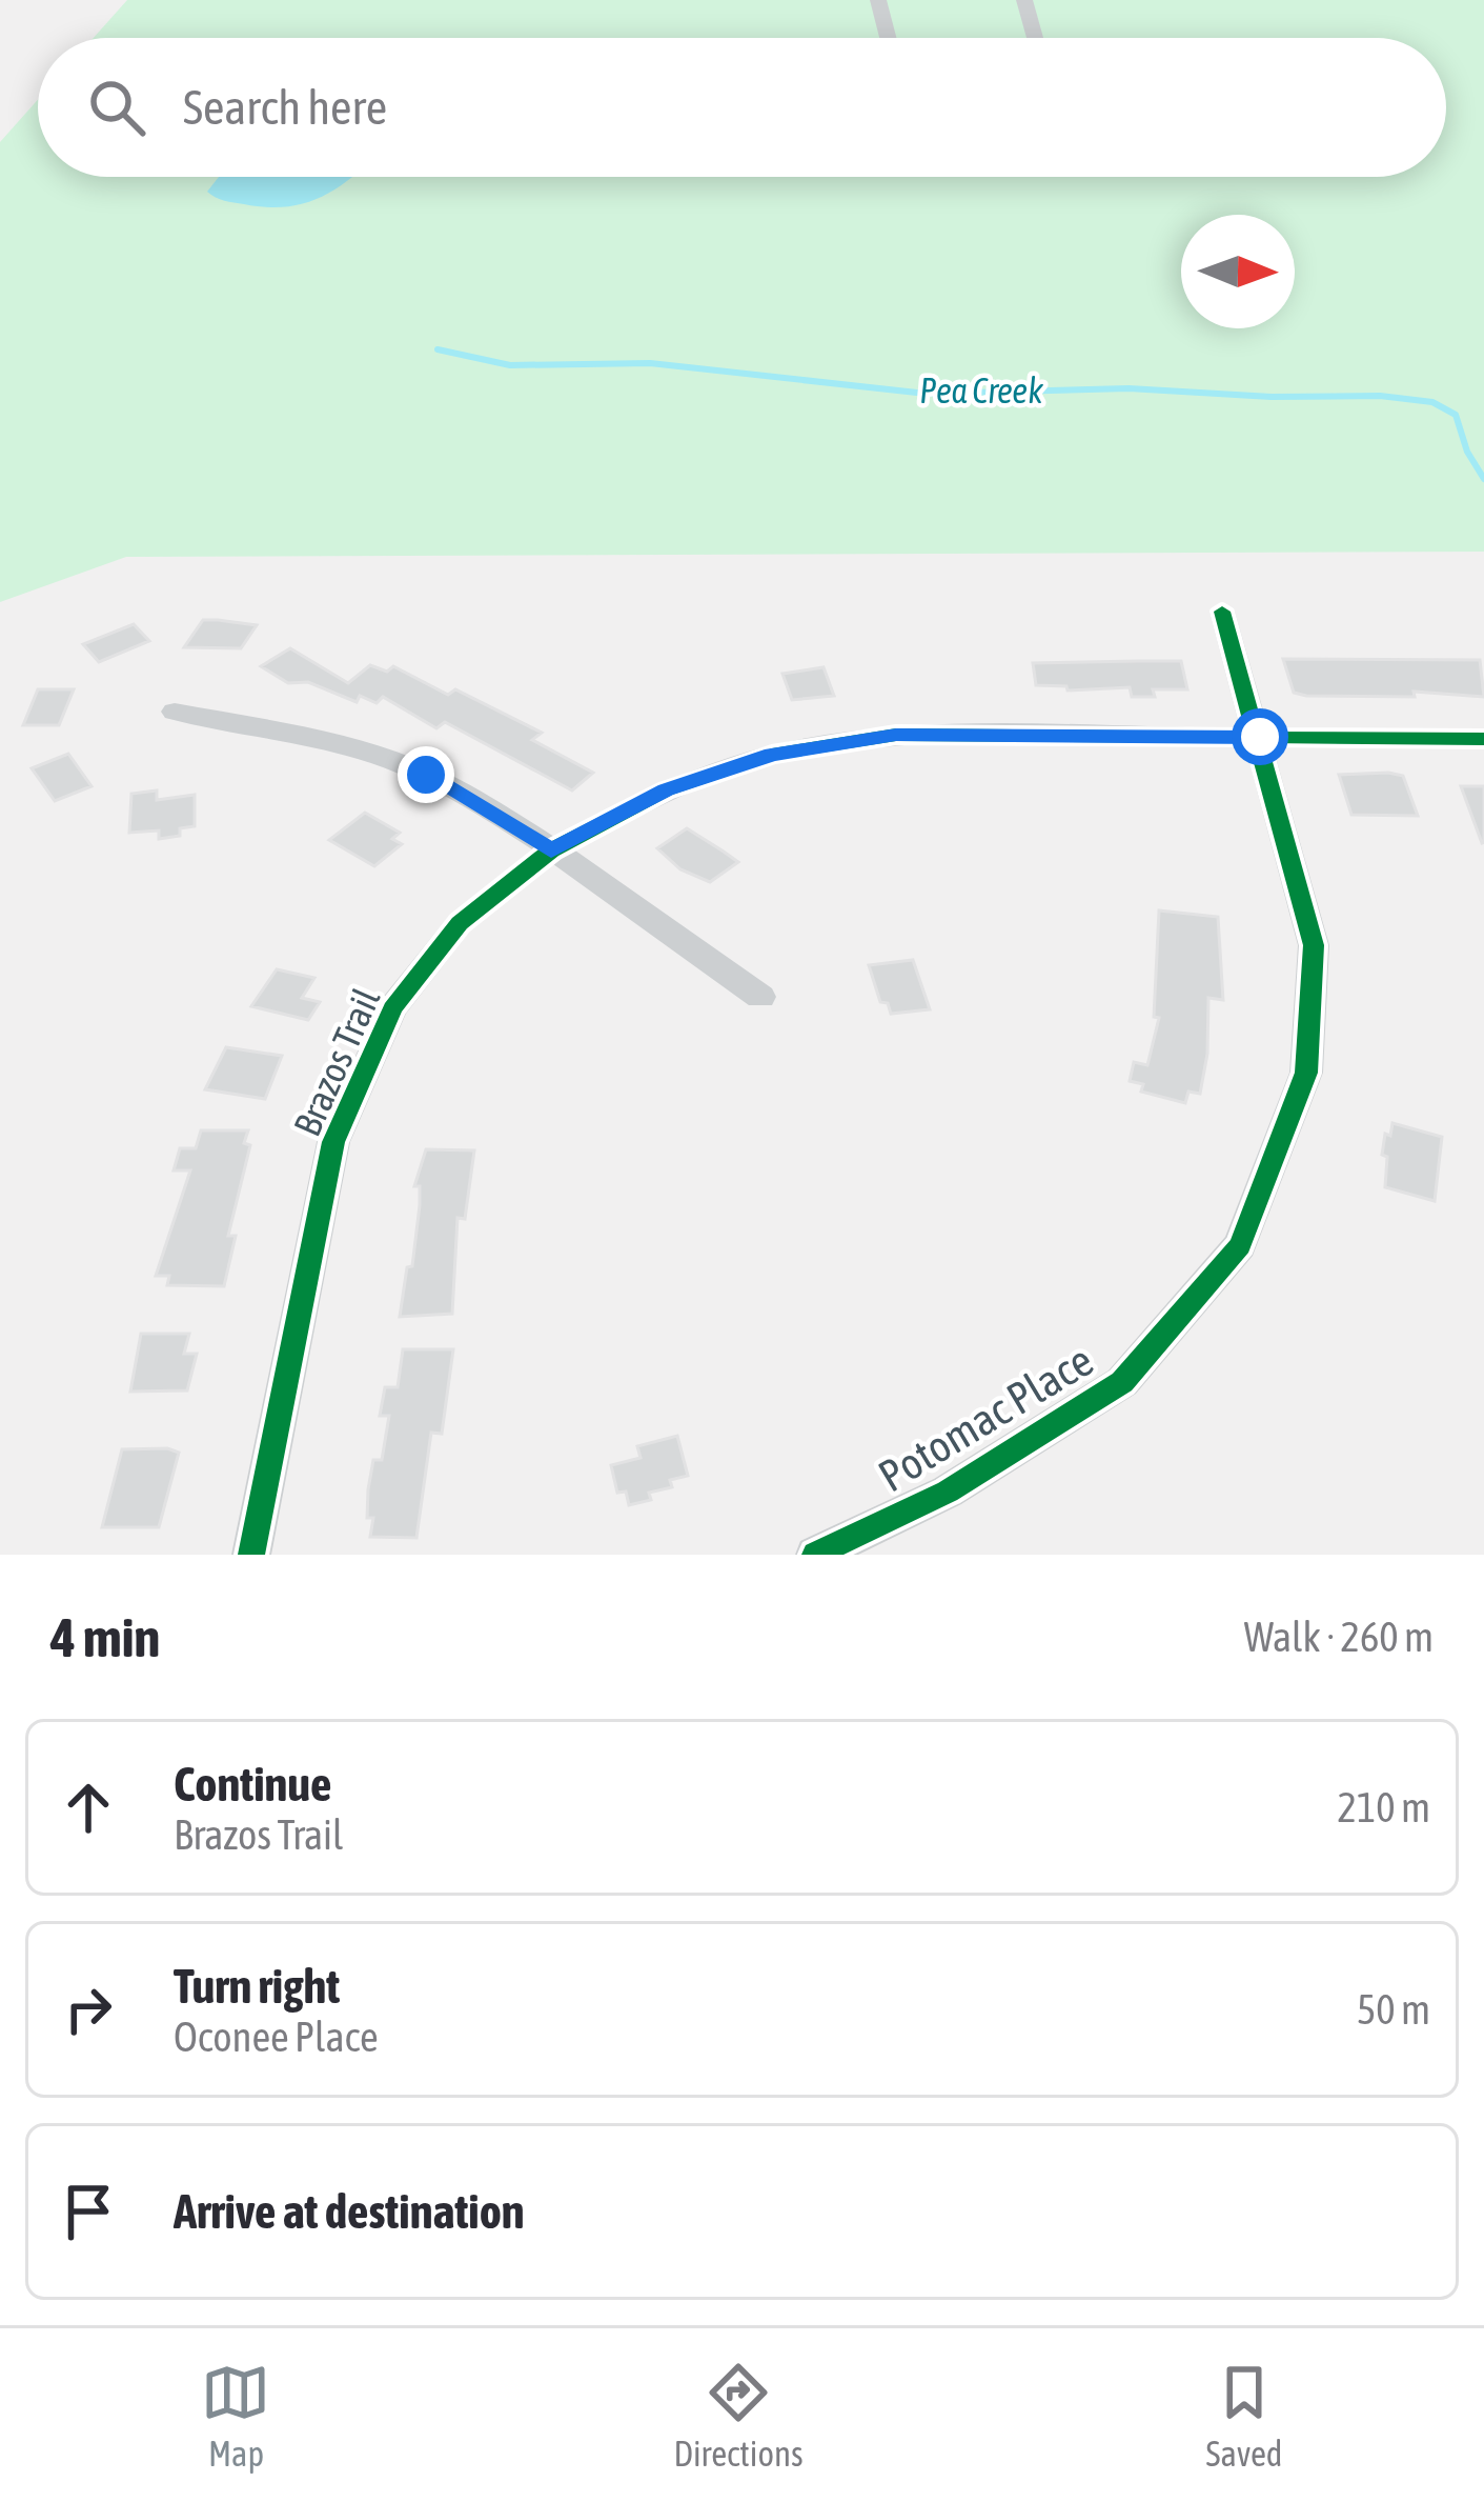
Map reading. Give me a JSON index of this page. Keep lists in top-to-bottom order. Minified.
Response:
{"streets":{"street":["Brazos Trail","Potomac Place"]},"crossings":[["Brazos Trail","Potomac Place"]],"water":["Pea Creek"],"north":"right","page":{"search":"Search here","heading":["4 min","Walk · 260 m"],"list":[["Continue","Brazos Trail","210 m"],["Turn right","Oconee Place","50 m"],"Arrive at destination"],"nav":["Map","Directions","Saved"]}}
